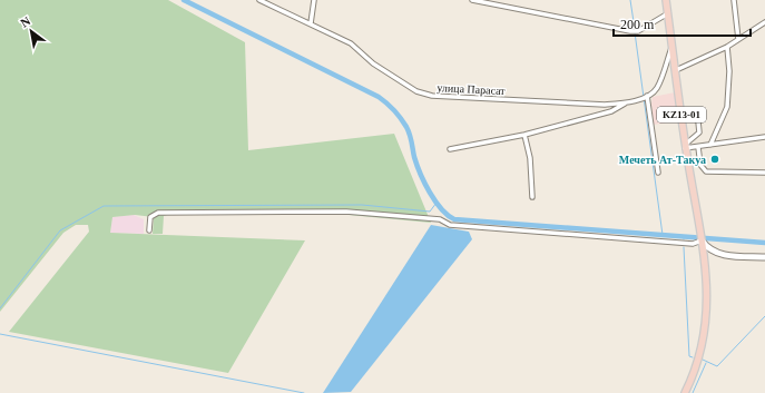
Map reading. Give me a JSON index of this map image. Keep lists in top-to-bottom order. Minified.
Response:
{"streets":{"main road":["KZ13-01"],"street":["улица Парасат"]},"places":["Мечеть Ат-Такуа"],"scale_bar":"200 m","north":"top left"}
